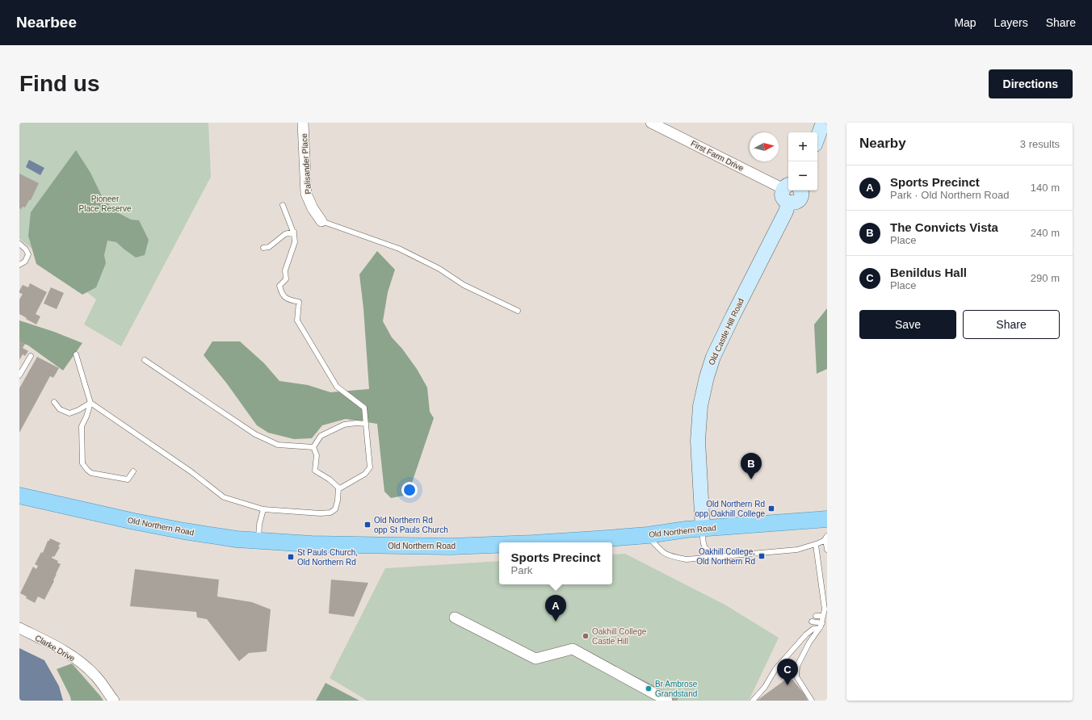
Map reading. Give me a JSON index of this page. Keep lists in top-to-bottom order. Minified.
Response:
{"streets":{"main road":["Old Northern Road"],"street":["First Farm Drive","Palisander Place","Old Castle Hill Road","Clarke Drive"]},"crossings":[["First Farm Drive","Old Castle Hill Road"],["Old Castle Hill Road","Old Northern Road"]],"parks":["Pioneer Place Reserve"],"places":{"transit":["Old Northern Rd opp Oakhill College","Old Northern Rd opp St Pauls Church","Oakhill College, Old Northern Rd","St Pauls Church, Old Northern Rd"],"other":["Oakhill College Castle Hill","Br Ambrose Grandstand"]},"north":"right","page":{"header":"Nearbee","nav":["Map","Layers","Share"],"buttons":["Directions",["Save","Share"]],"title":"Find us","heading":["Nearby","3 results"],"map_buttons":["+","−"],"list":[{"mark":"A","name":"Sports Precinct","note":"Park · Old Northern Road","value":"140 m"},{"mark":"B","name":"The Convicts Vista","note":"Place","value":"240 m"},{"mark":"C","name":"Benildus Hall","note":"Place","value":"290 m"}],"pins":["B","A","C"],"popup":["Sports Precinct","Park"]}}
